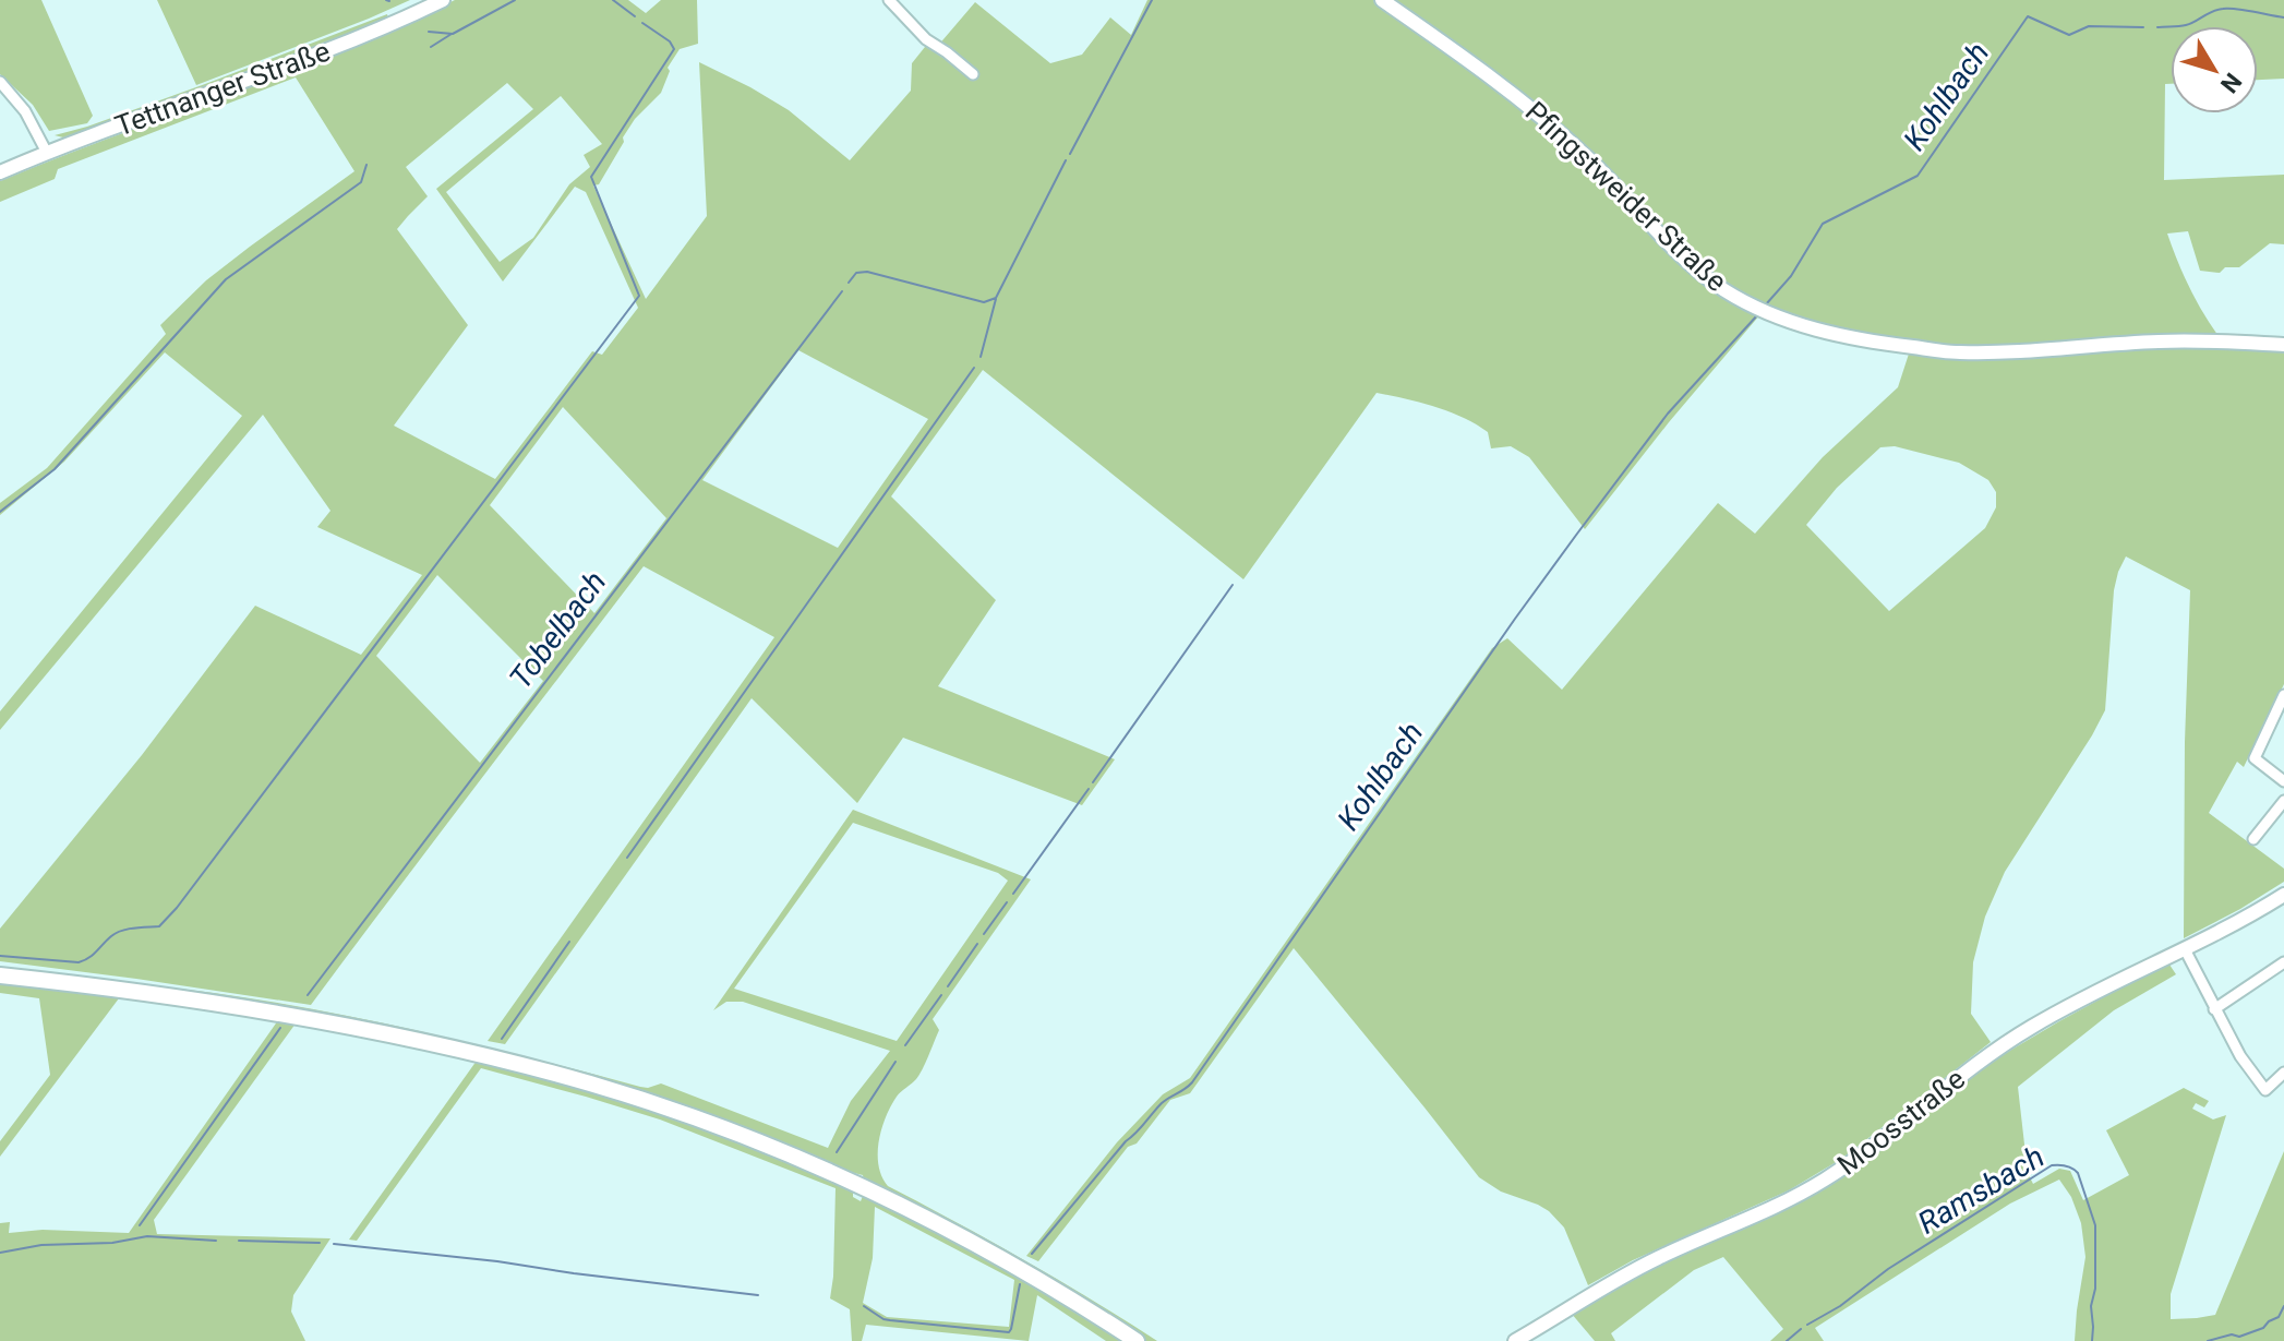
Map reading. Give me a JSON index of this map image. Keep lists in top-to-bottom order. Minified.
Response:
{"streets":{"street":["Tettnanger Straße","Pfingstweider Straße","Moosstraße"]},"water":["Kohlbach","Tobelbach","Ramsbach"],"north":"bottom right"}
